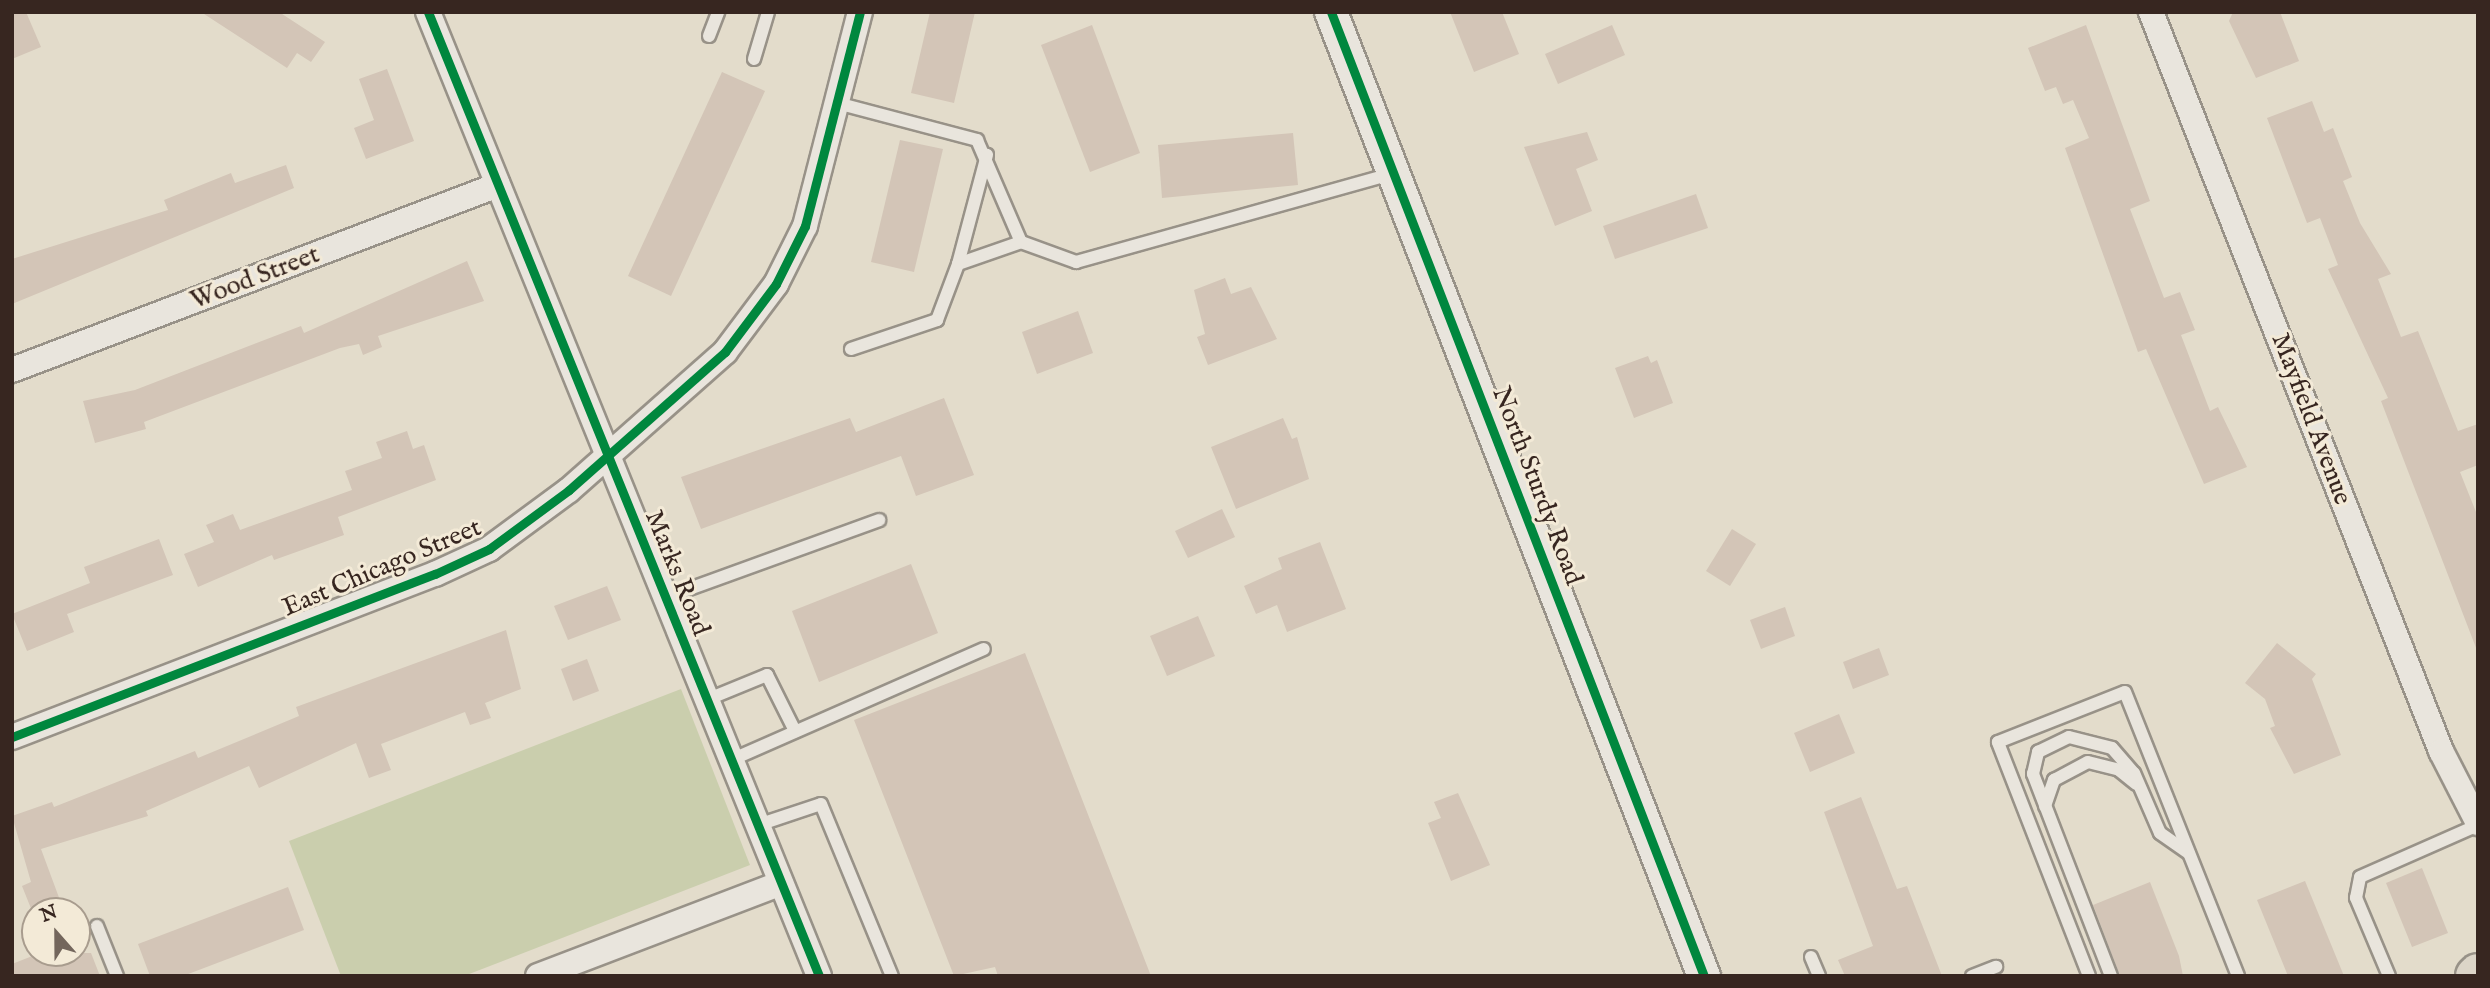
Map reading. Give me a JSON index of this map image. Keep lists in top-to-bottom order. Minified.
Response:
{"streets":{"street":["Wood Street","Mayfield Avenue","North Sturdy Road","East Chicago Street","Marks Road"]},"crossings":[["Wood Street","Marks Road"],["East Chicago Street","Marks Road"]],"north":"top"}
